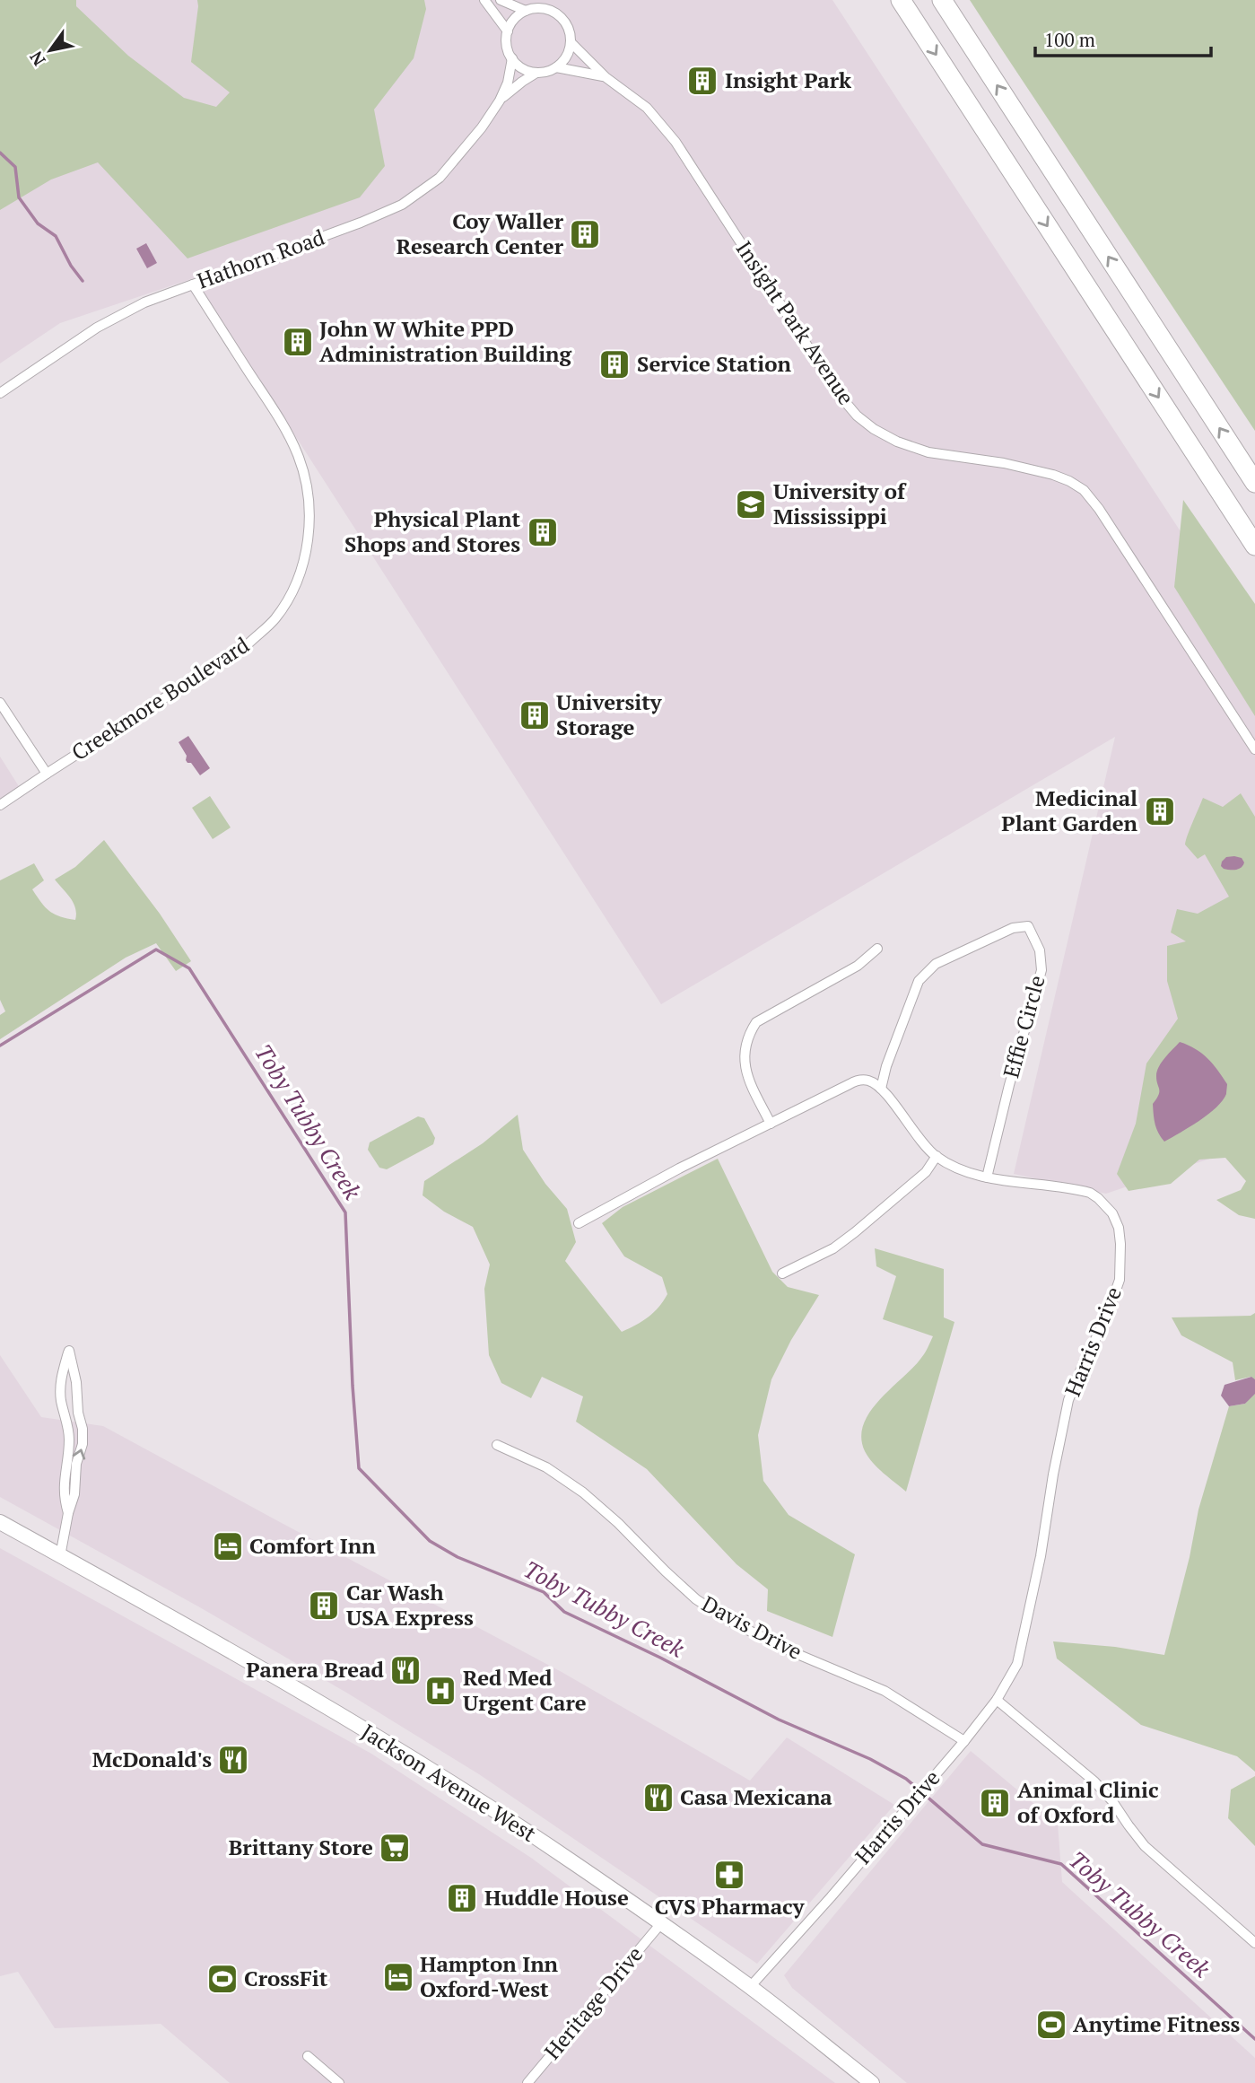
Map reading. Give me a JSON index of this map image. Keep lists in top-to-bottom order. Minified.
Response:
{"streets":{"main road":["Jackson Avenue West"],"street":["Hathorn Road","Insight Park Avenue","Creekmore Boulevard","Effie Circle","Harris Drive","Davis Drive","Heritage Drive"]},"crossings":[["Hathorn Road","Insight Park Avenue"],["Hathorn Road","Creekmore Boulevard"],["Effie Circle","Harris Drive"],["Harris Drive","Davis Drive"],["Harris Drive","Jackson Avenue West"],["Jackson Avenue West","Heritage Drive"]],"water":["Toby Tubby Creek"],"places":{"building":["Insight Park","Coy Waller Research Center","John W White PPD Administration Building","Service Station","Physical Plant Shops and Stores","University Storage","Medicinal Plant Garden","Car Wash USA Express","Animal Clinic of Oxford","Huddle House"],"school or university":["University of Mississippi"],"hotel":["Comfort Inn","Hampton Inn Oxford-West"],"restaurant":["Panera Bread","McDonald's","Casa Mexicana"],"hospital":["Red Med Urgent Care"],"supermarket":["Brittany Store"],"pharmacy":["CVS Pharmacy"],"sports":["CrossFit","Anytime Fitness"]},"scale_bar":"100 m","north":"bottom left"}
